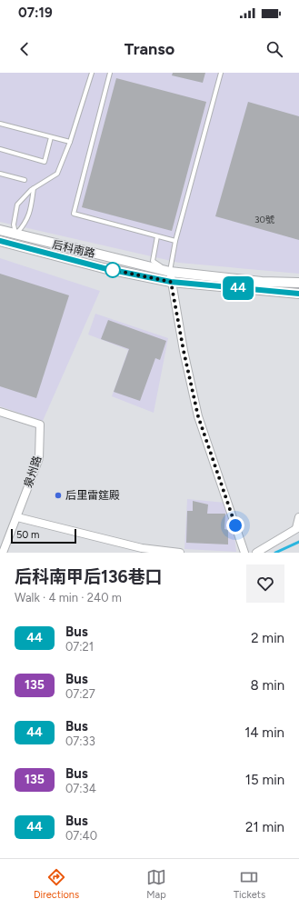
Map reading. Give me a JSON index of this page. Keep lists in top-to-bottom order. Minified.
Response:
{"streets":{"street":["后科南路","泉州路"]},"places":["后里雷筳殿"],"lines":["bus line 44"],"house_numbers":["30號"],"scale_bar":"50 m","page":{"status":"07:19","header":"Transo","on_map":"44","scale":"50 m","heading":["后科南甲后136巷口","Walk · 4 min · 240 m"],"list":[{"mark":"44","name":"Bus","note":"07:21","value":"2 min"},{"mark":"135","name":"Bus","note":"07:27","value":"8 min"},{"mark":"44","name":"Bus","note":"07:33","value":"14 min"},{"mark":"135","name":"Bus","note":"07:34","value":"15 min"},{"mark":"44","name":"Bus","note":"07:40","value":"21 min"}],"tabs":["Directions","Map","Tickets"]}}
